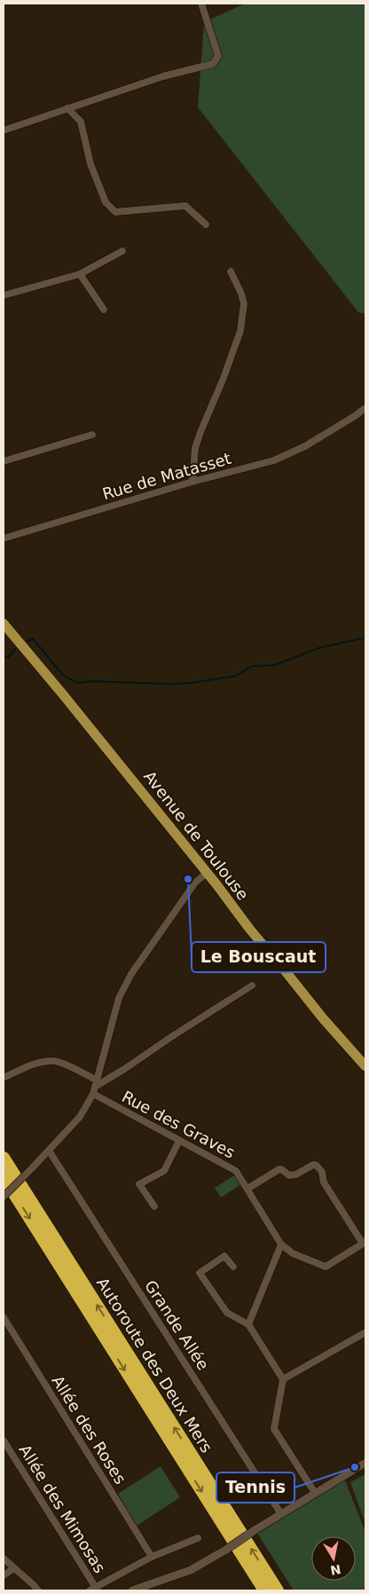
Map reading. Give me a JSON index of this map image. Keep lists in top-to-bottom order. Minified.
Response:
{"streets":{"highway":["Autoroute des Deux Mers"],"main road":["Avenue de Toulouse"],"street":["Rue de Matasset","Rue des Graves","Grande Allée","Allée des Roses","Allée des Mimosas"]},"places":["Le Bouscaut","Tennis"],"north":"bottom"}
